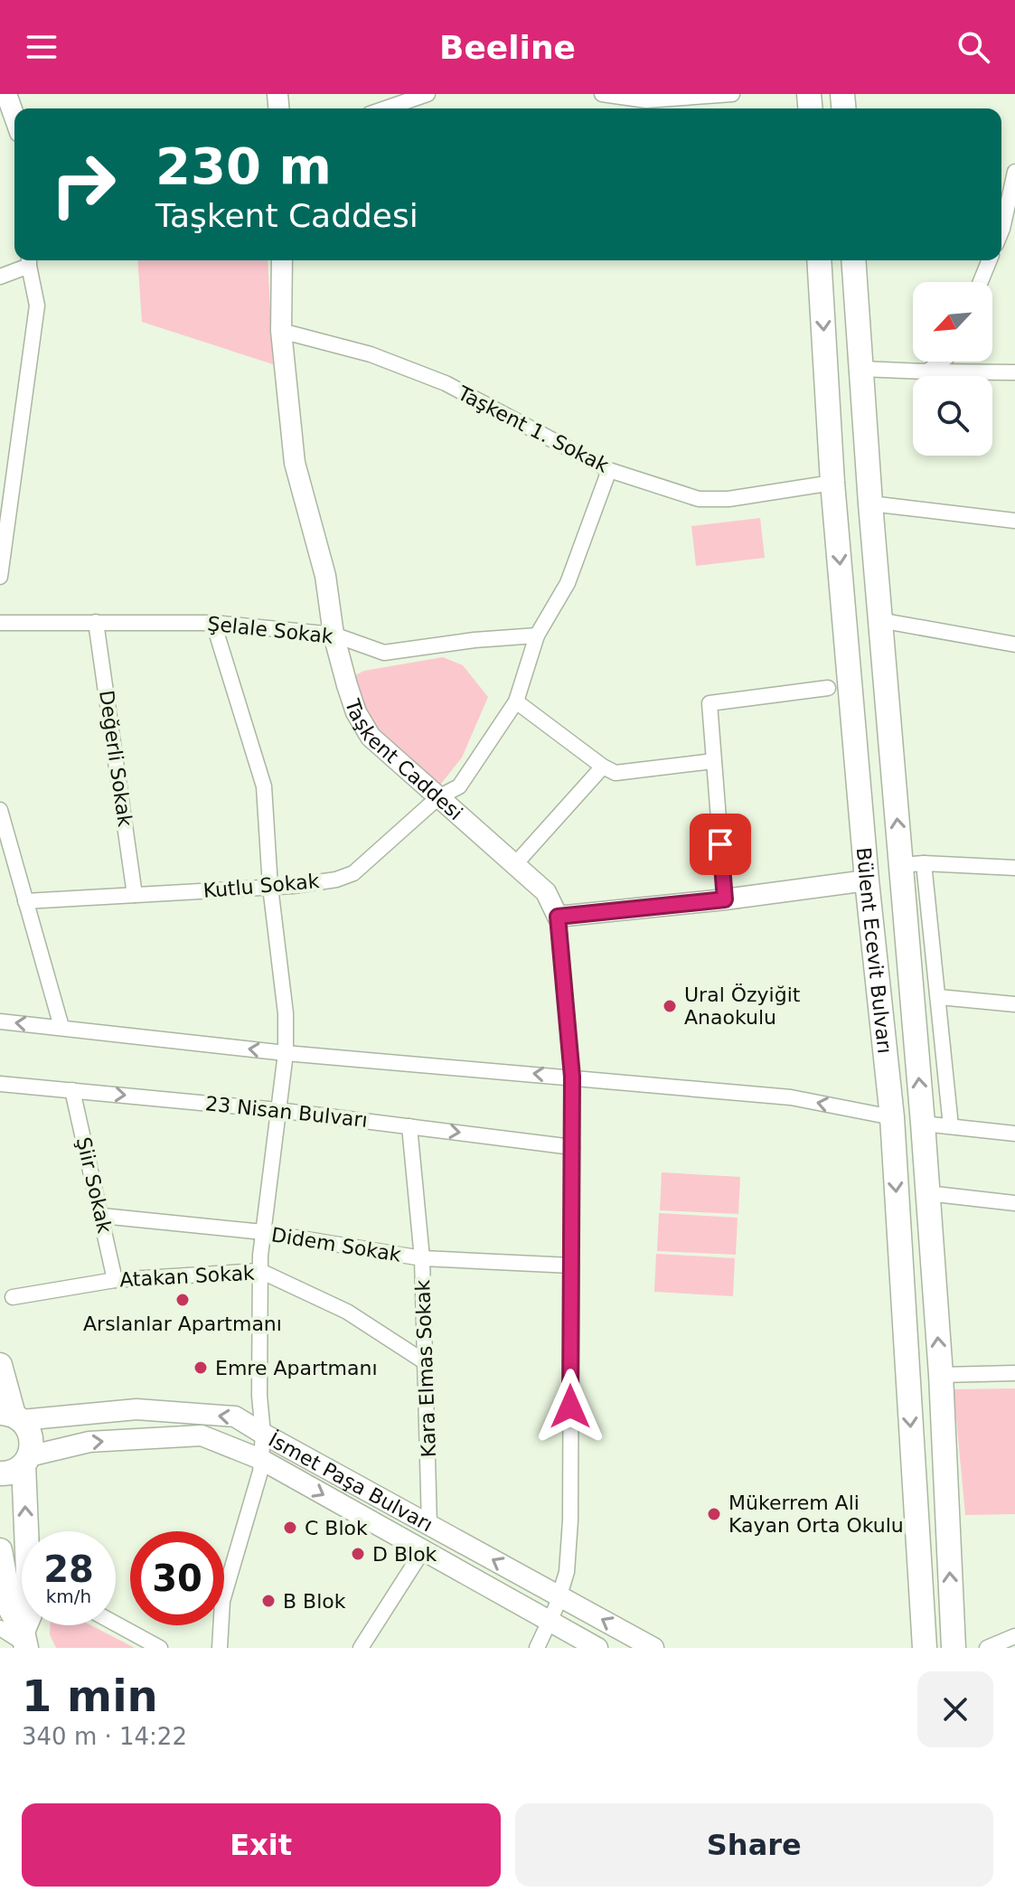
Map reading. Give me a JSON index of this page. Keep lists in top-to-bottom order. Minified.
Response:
{"streets":{"main road":["Bülent Ecevit Bulvarı"],"street":["Taşkent 1. Sokak","Şelale Sokak","Taşkent Caddesi","Değerli Sokak","Kutlu Sokak","23 Nisan Bulvarı","Şiir Sokak","Didem Sokak","Atakan Sokak","Kara Elmas Sokak","İsmet Paşa Bulvarı"]},"crossings":[["Taşkent 1. Sokak","Taşkent Caddesi"],["Taşkent 1. Sokak","Kutlu Sokak"],["Taşkent 1. Sokak","Bülent Ecevit Bulvarı"],["Şelale Sokak","Taşkent Caddesi"],["Şelale Sokak","Değerli Sokak"],["Şelale Sokak","Kutlu Sokak"],["Taşkent Caddesi","Kutlu Sokak"],["Değerli Sokak","Kutlu Sokak"],["23 Nisan Bulvarı","Şiir Sokak"],["23 Nisan Bulvarı","Kara Elmas Sokak"],["Şiir Sokak","Didem Sokak"],["Şiir Sokak","Atakan Sokak"],["Didem Sokak","Kara Elmas Sokak"],["Atakan Sokak","Kara Elmas Sokak"],["Kara Elmas Sokak","İsmet Paşa Bulvarı"]],"places":["Ural Özyiğit Anaokulu","Arslanlar Apartmanı","Emre Apartmanı","Mükerrem Ali Kayan Orta Okulu","C Blok","D Blok","B Blok"],"north":"bottom left","page":{"header":"Beeline","turn":["230 m","Taşkent Caddesi"],"speed":"28 km/h","limit":"30","heading":["1 min","340 m · 14:22"],"buttons":["Exit","Share"]}}
